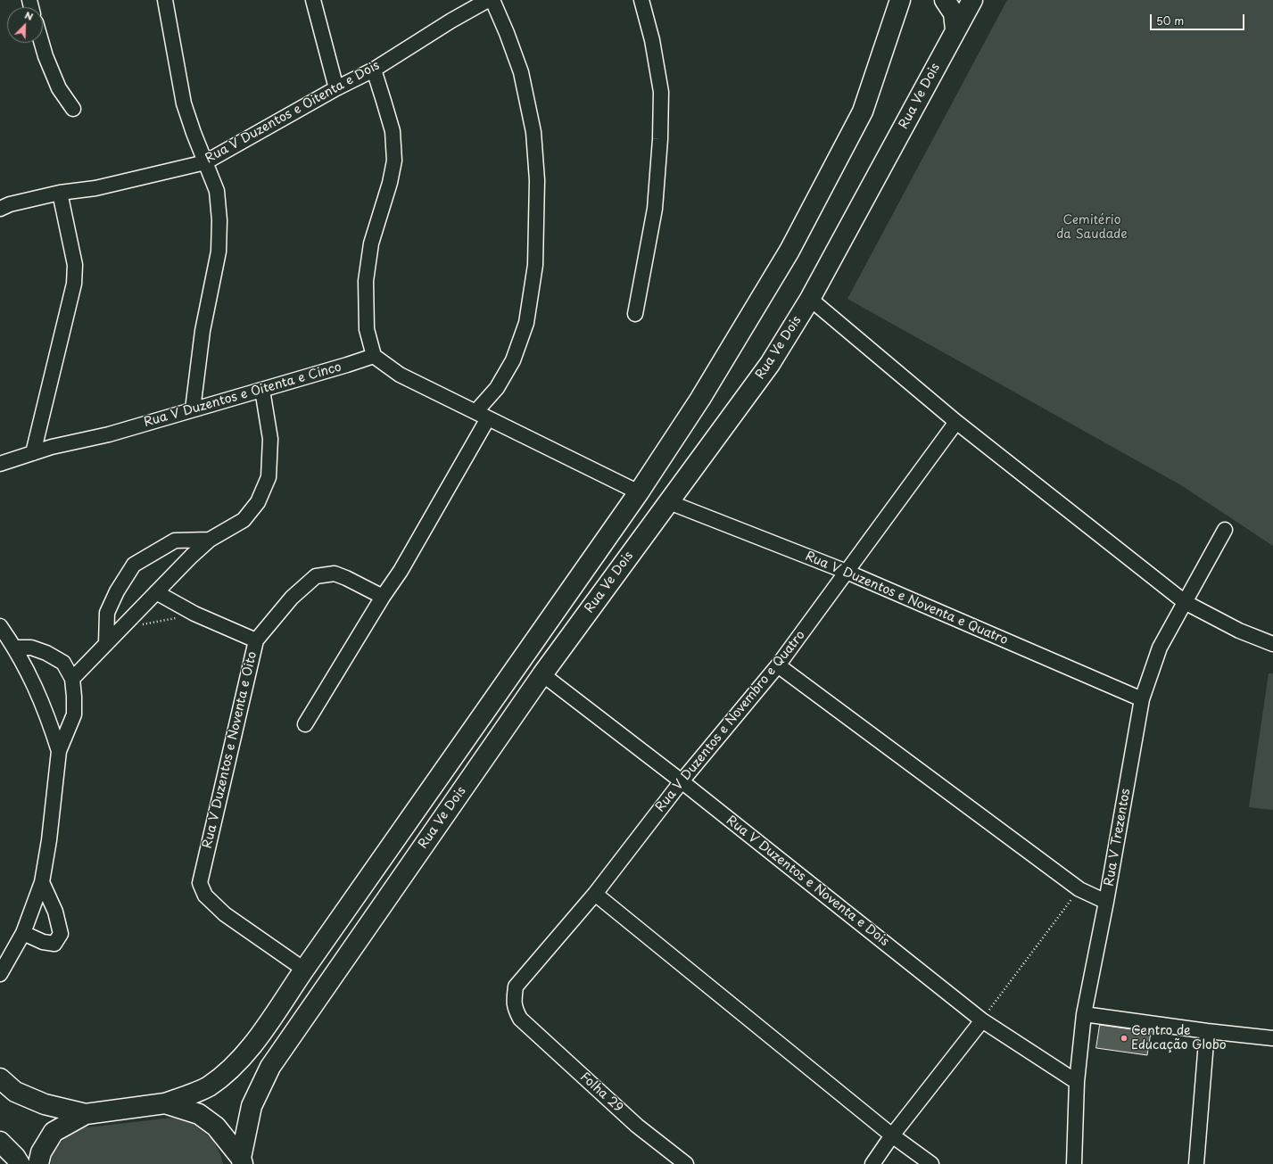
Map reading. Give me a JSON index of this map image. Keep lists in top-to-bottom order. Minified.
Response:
{"streets":{"main road":["Rua Ve Dois"],"street":["Rua V Duzentos e Oitenta e Dois","Rua V Duzentos e Oitenta e Cinco","Rua V Duzentos e Noventa e Quatro","Rua V Duzentos e Novembro e Quatro","Rua V Duzentos e Noventa e Oito","Rua V Trezentos","Rua V Duzentos e Noventa e Dois","Folha 29"]},"crossings":[["Rua Ve Dois","Rua V Duzentos e Noventa e Quatro"],["Rua Ve Dois","Rua V Duzentos e Noventa e Dois"],["Rua V Duzentos e Noventa e Quatro","Rua V Duzentos e Novembro e Quatro"],["Rua V Duzentos e Noventa e Quatro","Rua V Trezentos"],["Rua V Duzentos e Novembro e Quatro","Rua V Duzentos e Noventa e Dois"],["Rua V Duzentos e Novembro e Quatro","Folha 29"],["Rua V Trezentos","Rua V Duzentos e Noventa e Dois"]],"parks":["Cemitério da Saudade"],"places":["Centro de Educação Globo"],"scale_bar":"50 m","north":"top right"}
